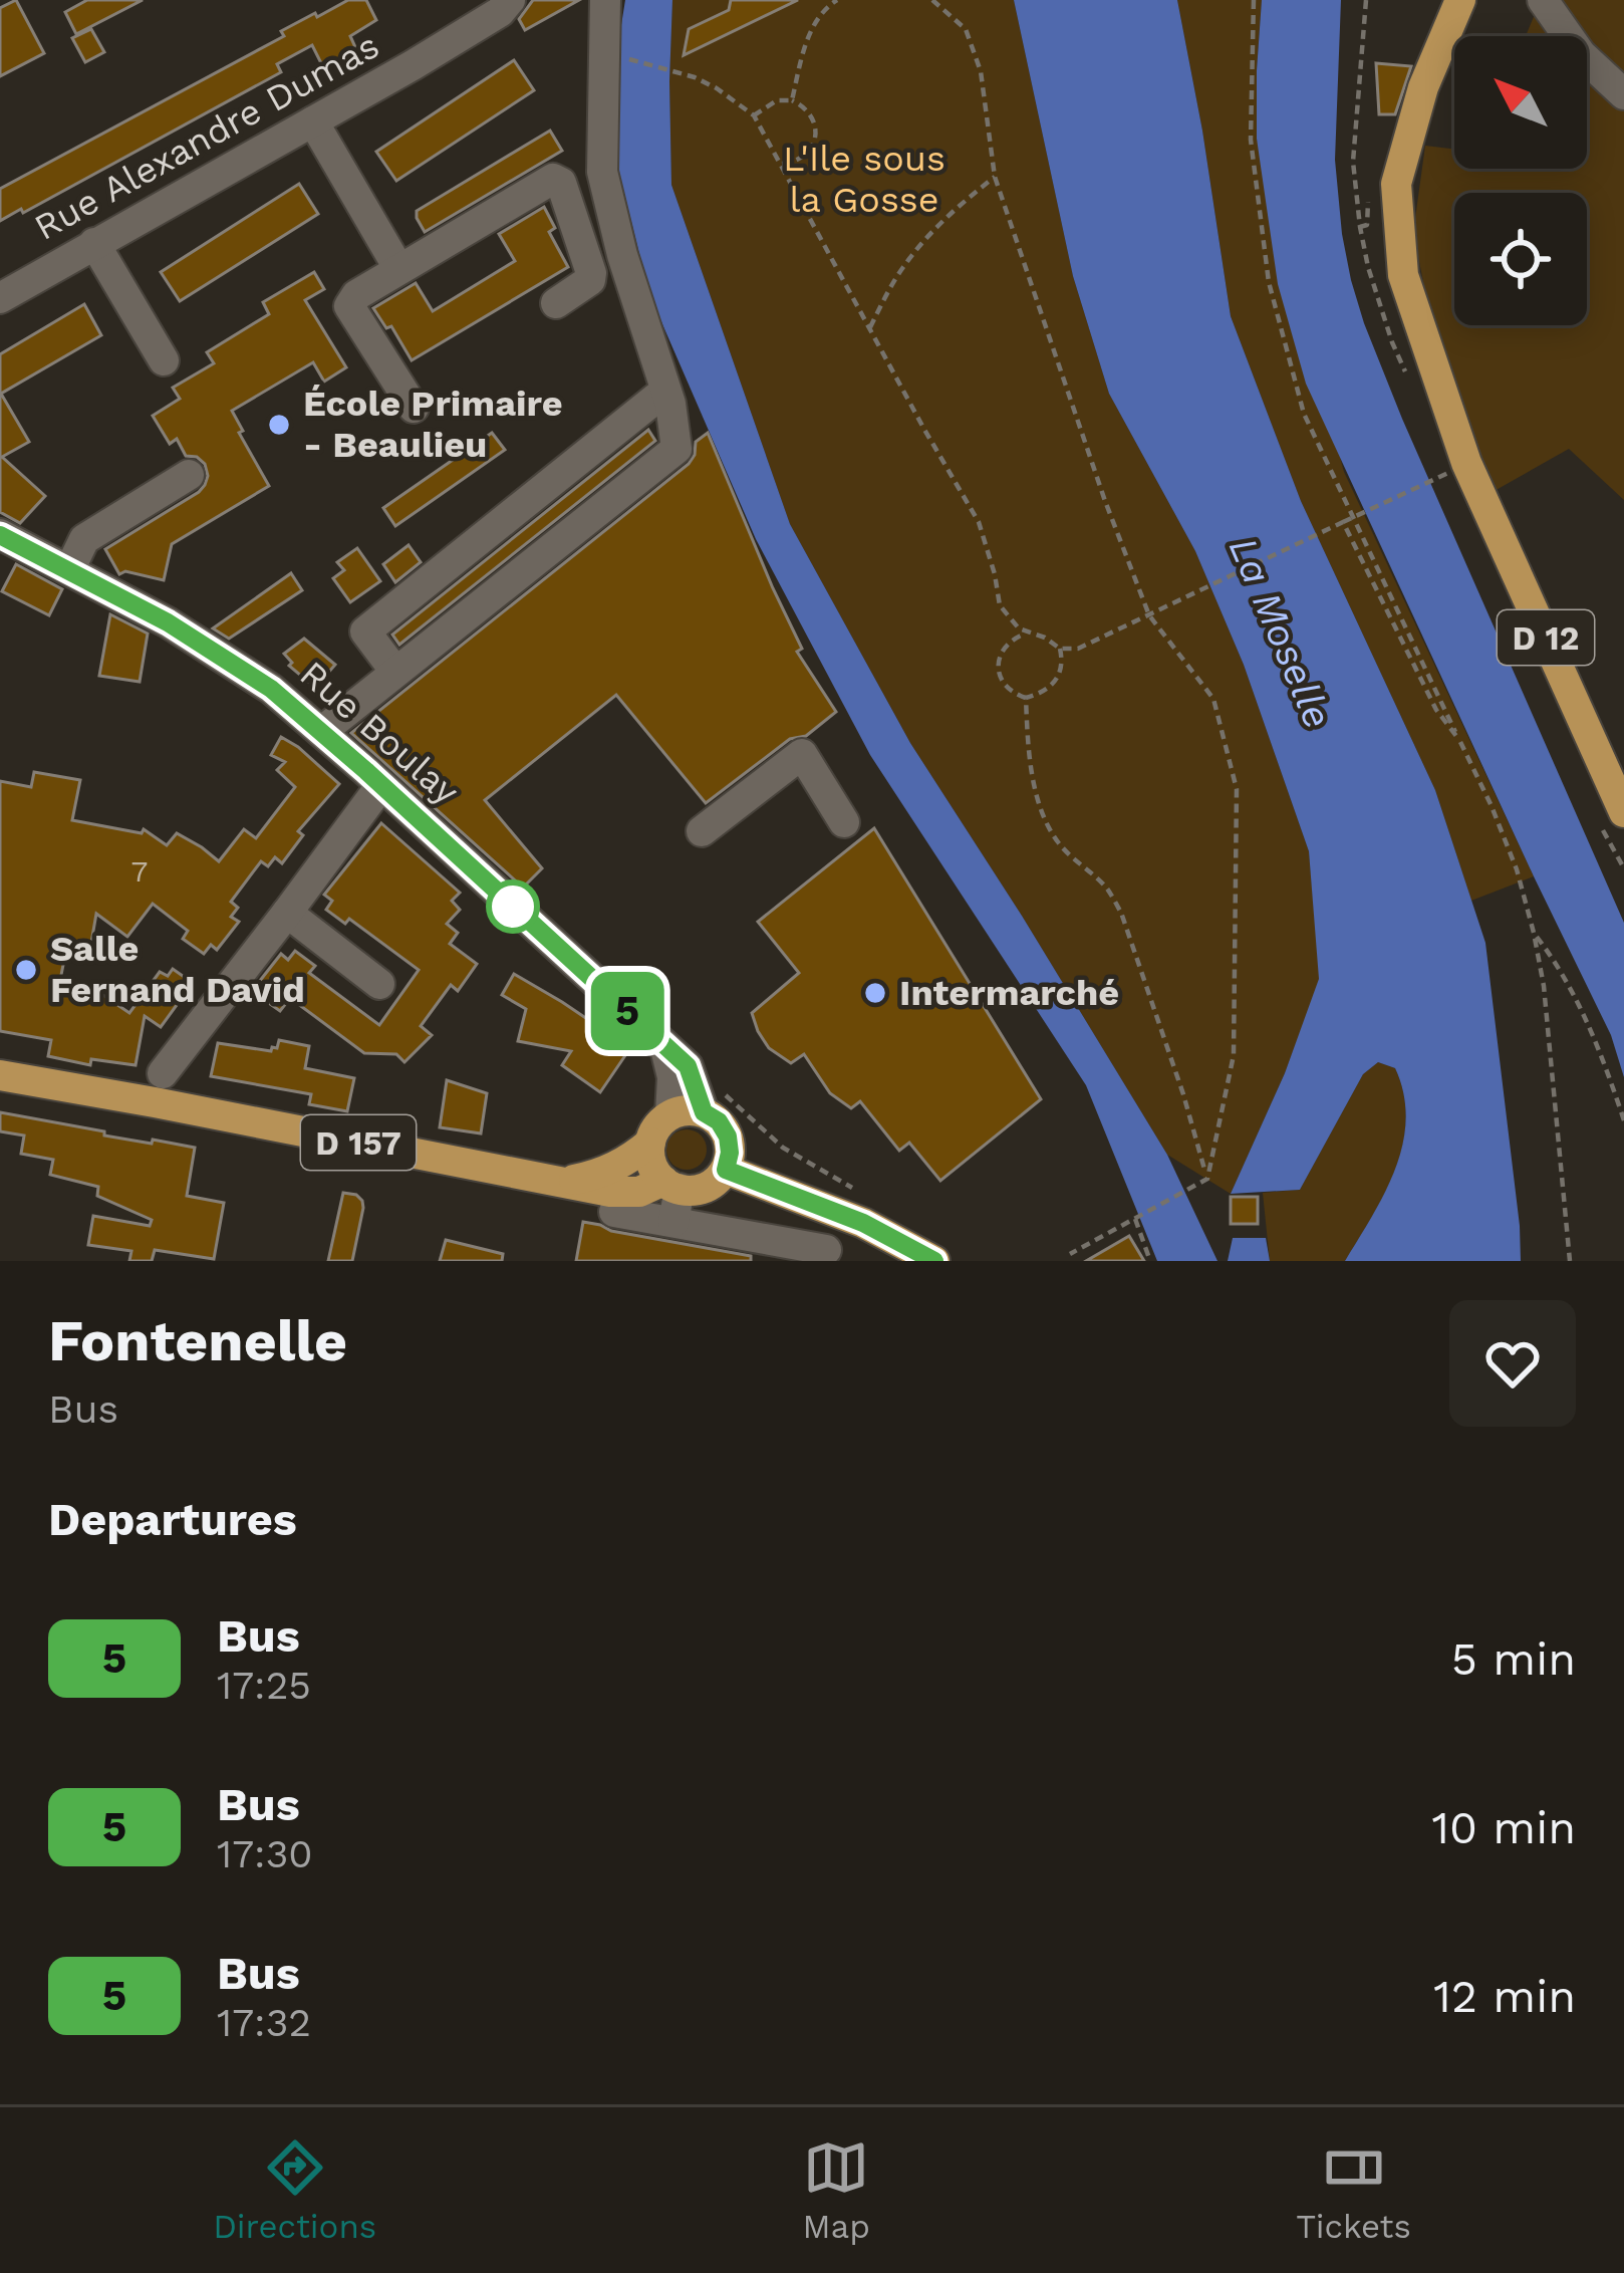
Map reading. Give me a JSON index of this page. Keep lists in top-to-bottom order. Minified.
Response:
{"streets":{"main road":["D 12","D 157"],"street":["Rue Alexandre Dumas","Rue Boulay"]},"crossings":[["Rue Boulay","D 157"]],"water":["La Moselle"],"parks":["L'Ile sous la Gosse"],"places":["École Primaire - Beaulieu","Salle Fernand David","Intermarché"],"lines":["bus line 5"],"house_numbers":["7"],"north":"top left","page":{"on_map":"5","heading":[["Fontenelle","Bus"],"Departures"],"list":[{"mark":"5","name":"Bus","note":"17:25","value":"5 min"},{"mark":"5","name":"Bus","note":"17:30","value":"10 min"},{"mark":"5","name":"Bus","note":"17:32","value":"12 min"}],"tabs":["Directions","Map","Tickets"]}}
